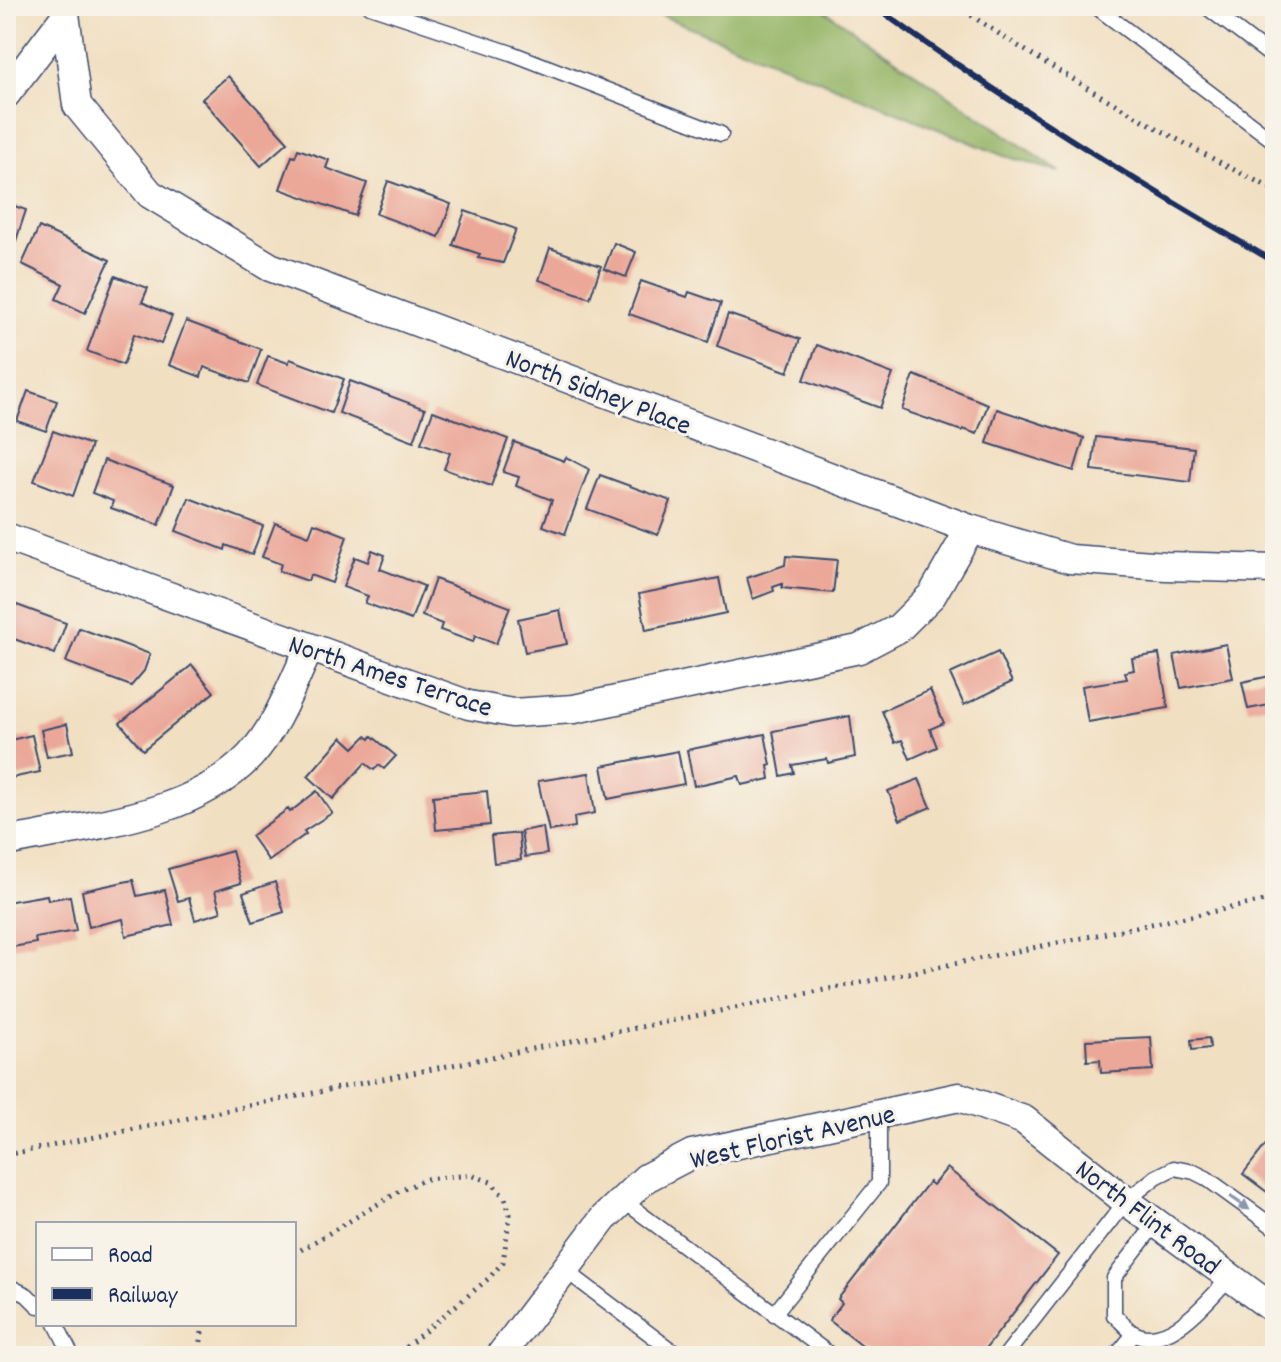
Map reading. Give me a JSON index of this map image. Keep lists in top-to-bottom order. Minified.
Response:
{"streets":{"street":["North Sidney Place","North Ames Terrace","West Florist Avenue","North Flint Road"]},"crossings":[["North Sidney Place","North Ames Terrace"],["West Florist Avenue","North Flint Road"]],"legend":["Road","Railway"]}
